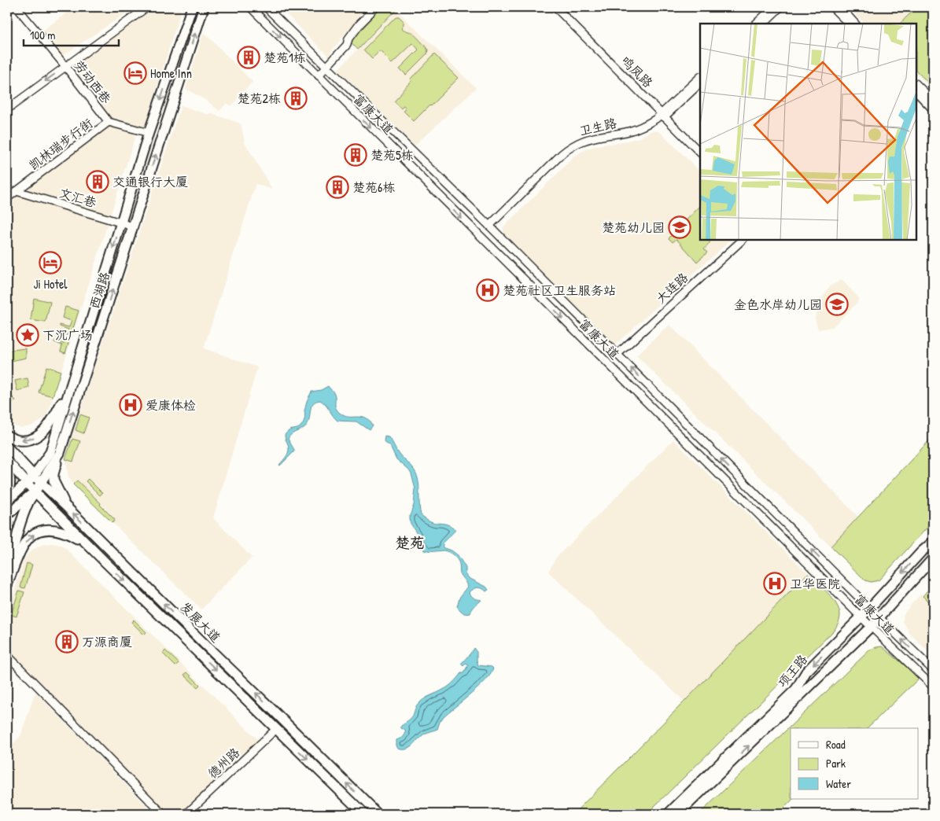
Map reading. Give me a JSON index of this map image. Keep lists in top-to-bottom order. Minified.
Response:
{"streets":{"main road":["西湖路","发展大道","项王路"],"street":["鸣凤路","劳动西巷","富康大道","卫生路","凯林瑞步行街","文汇巷","大连路","德州路"]},"crossings":[["鸣凤路","卫生路"],["劳动西巷","凯林瑞步行街"],["劳动西巷","西湖路"],["富康大道","卫生路"],["富康大道","大连路"],["富康大道","项王路"],["凯林瑞步行街","文汇巷"],["文汇巷","西湖路"],["西湖路","发展大道"],["发展大道","德州路"]],"districts":["楚苑"],"places":{"building":["楚苑1栋","楚苑2栋","楚苑5栋","交通银行大厦","楚苑6栋","万源商厦"],"hotel":["Home Inn","Ji Hotel"],"school or university":["楚苑幼儿园","金色水岸幼儿园"],"hospital":["楚苑社区卫生服务站","爱康体检","卫华医院"],"place":["下沉广场"]},"legend":["Road","Park","Water"],"scale_bar":"100 m"}
